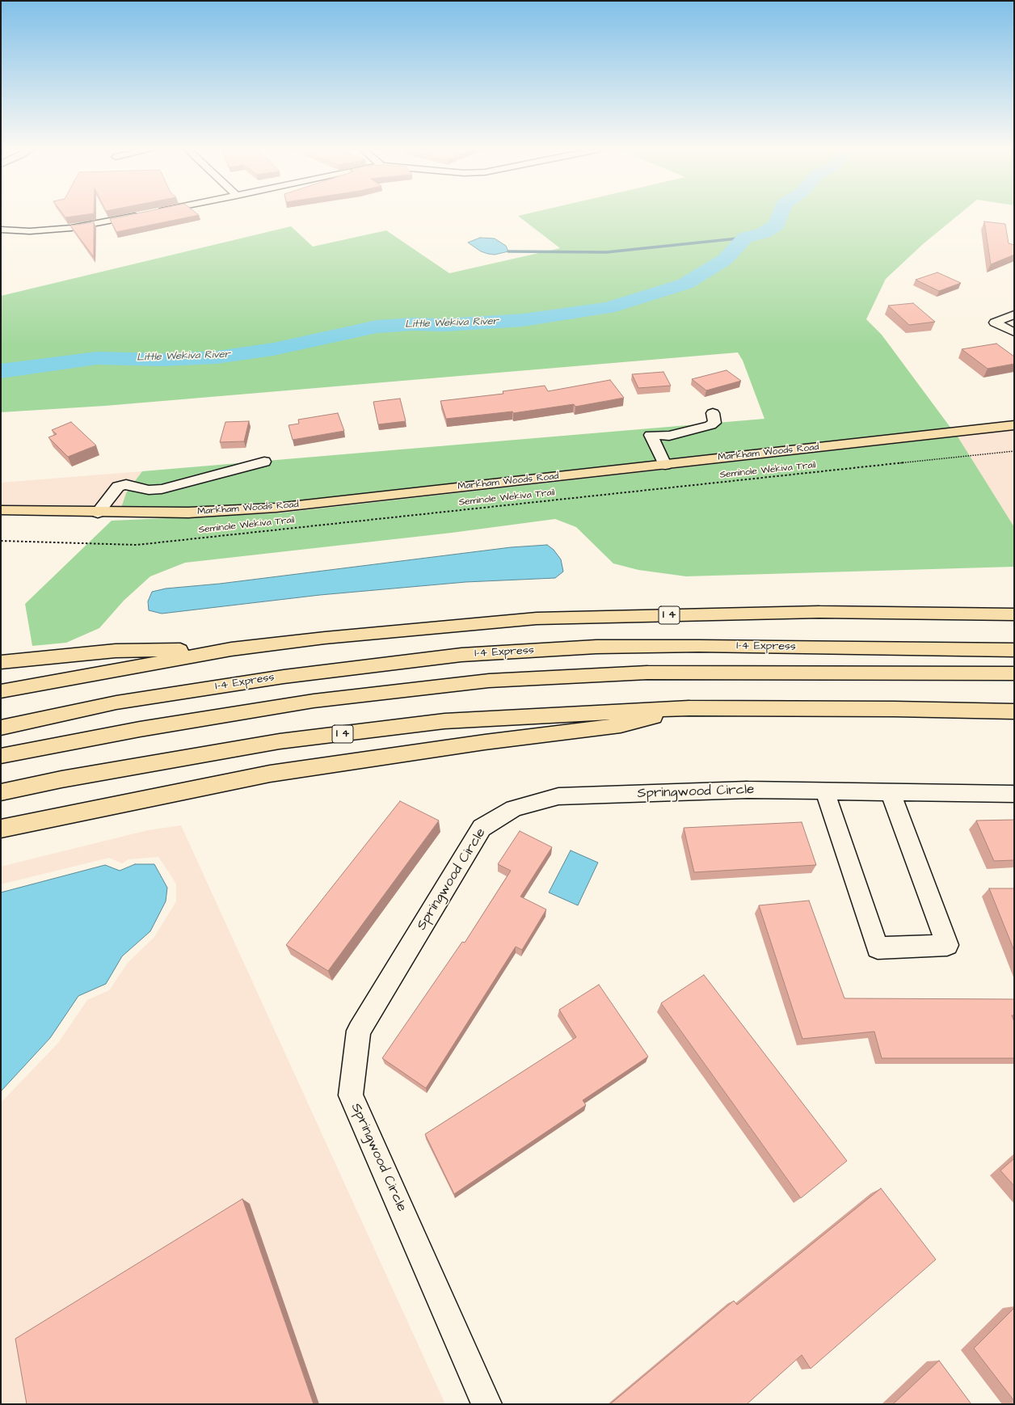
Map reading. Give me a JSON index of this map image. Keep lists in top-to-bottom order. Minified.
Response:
{"streets":{"main road":["Markham Woods Road","I 4","I-4 Express"],"street":["Springwood Circle"],"path":["Seminole Wekiva Trail"]},"water":["Little Wekiva River"]}
